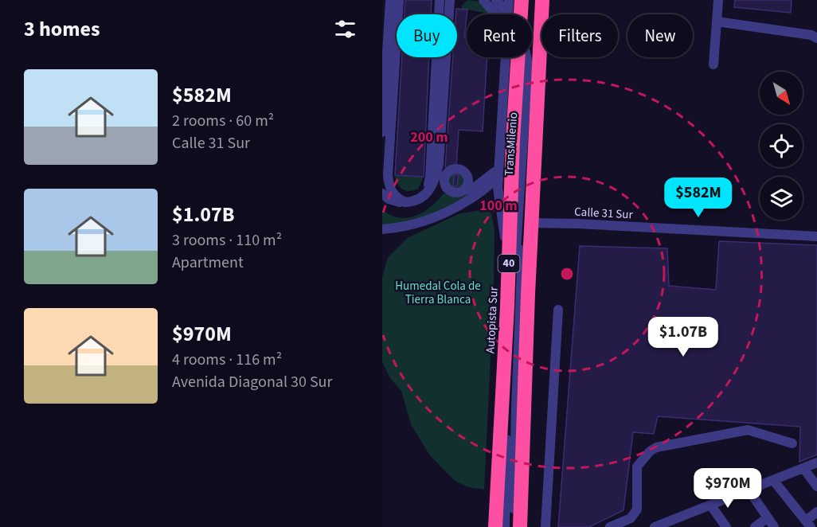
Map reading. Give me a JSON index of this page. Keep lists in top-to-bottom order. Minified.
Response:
{"streets":{"highway":["40","Autopista Sur"],"street":["TransMilenio","Calle 31 Sur"]},"crossings":[["Calle 31 Sur","40"]],"parks":["Humedal Cola de Tierra Blanca"],"north":"bottom right","page":{"heading":"3 homes","chip":["Buy","Rent","Filters","New"],"list":[{"name":"$582M","note":"2 rooms · 60 m² · Calle 31 Sur"},{"name":"$1.07B","note":"3 rooms · 110 m² · Apartment"},{"name":"$970M","note":"4 rooms · 116 m² · Avenida Diagonal 30 Sur"}],"price":["$582M","$1.07B","$970M"]},"rings":["200 m","100 m"]}
